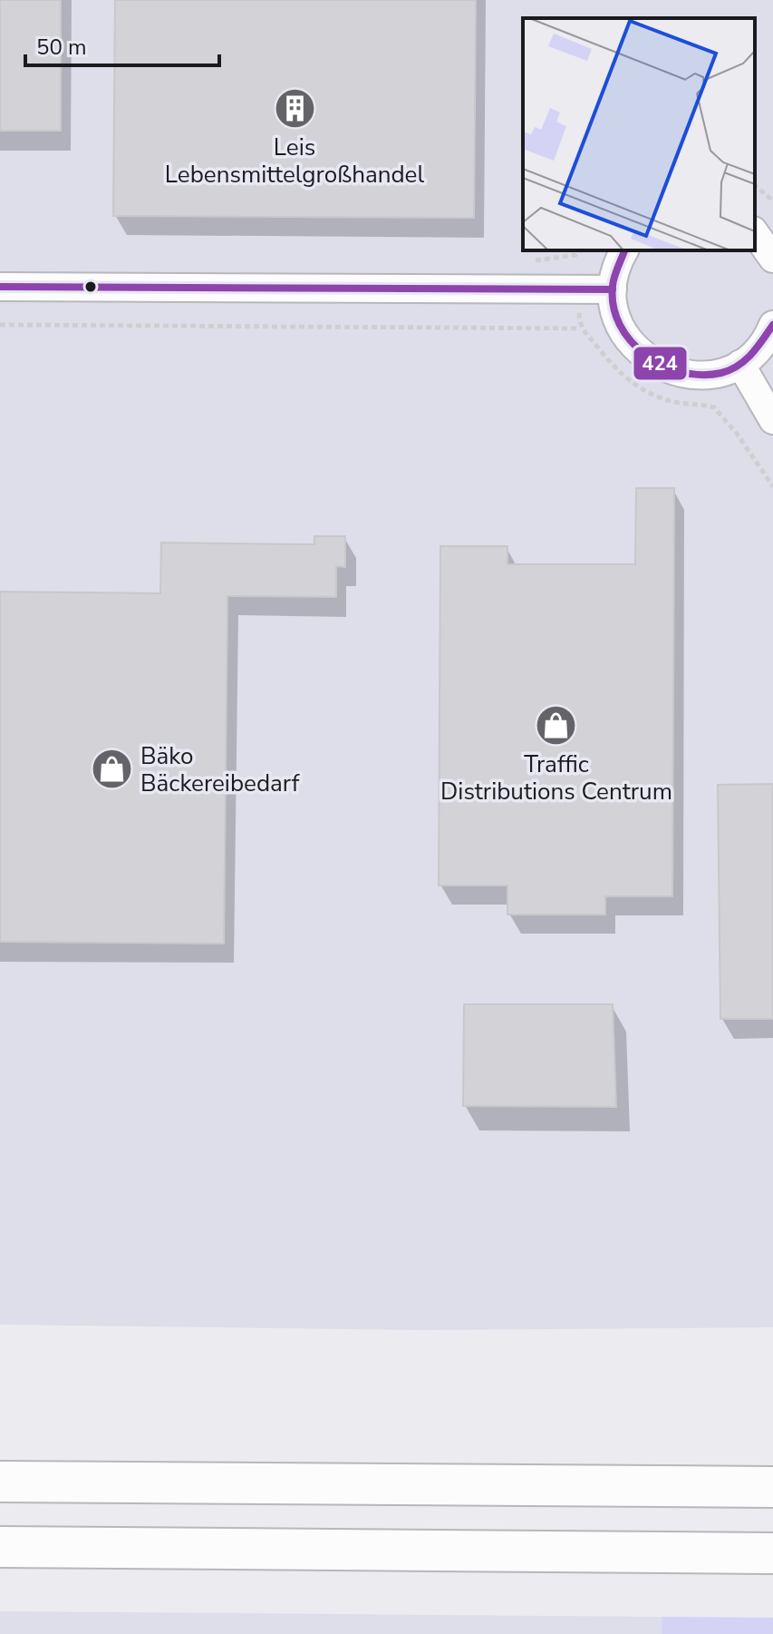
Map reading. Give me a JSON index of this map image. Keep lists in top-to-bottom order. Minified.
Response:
{"places":{"building":["Leis Lebensmittelgroßhandel"],"shop":["Traffic Distributions Centrum","Bäko Bäckereibedarf"]},"lines":["transit line 424"],"scale_bar":"50 m"}
